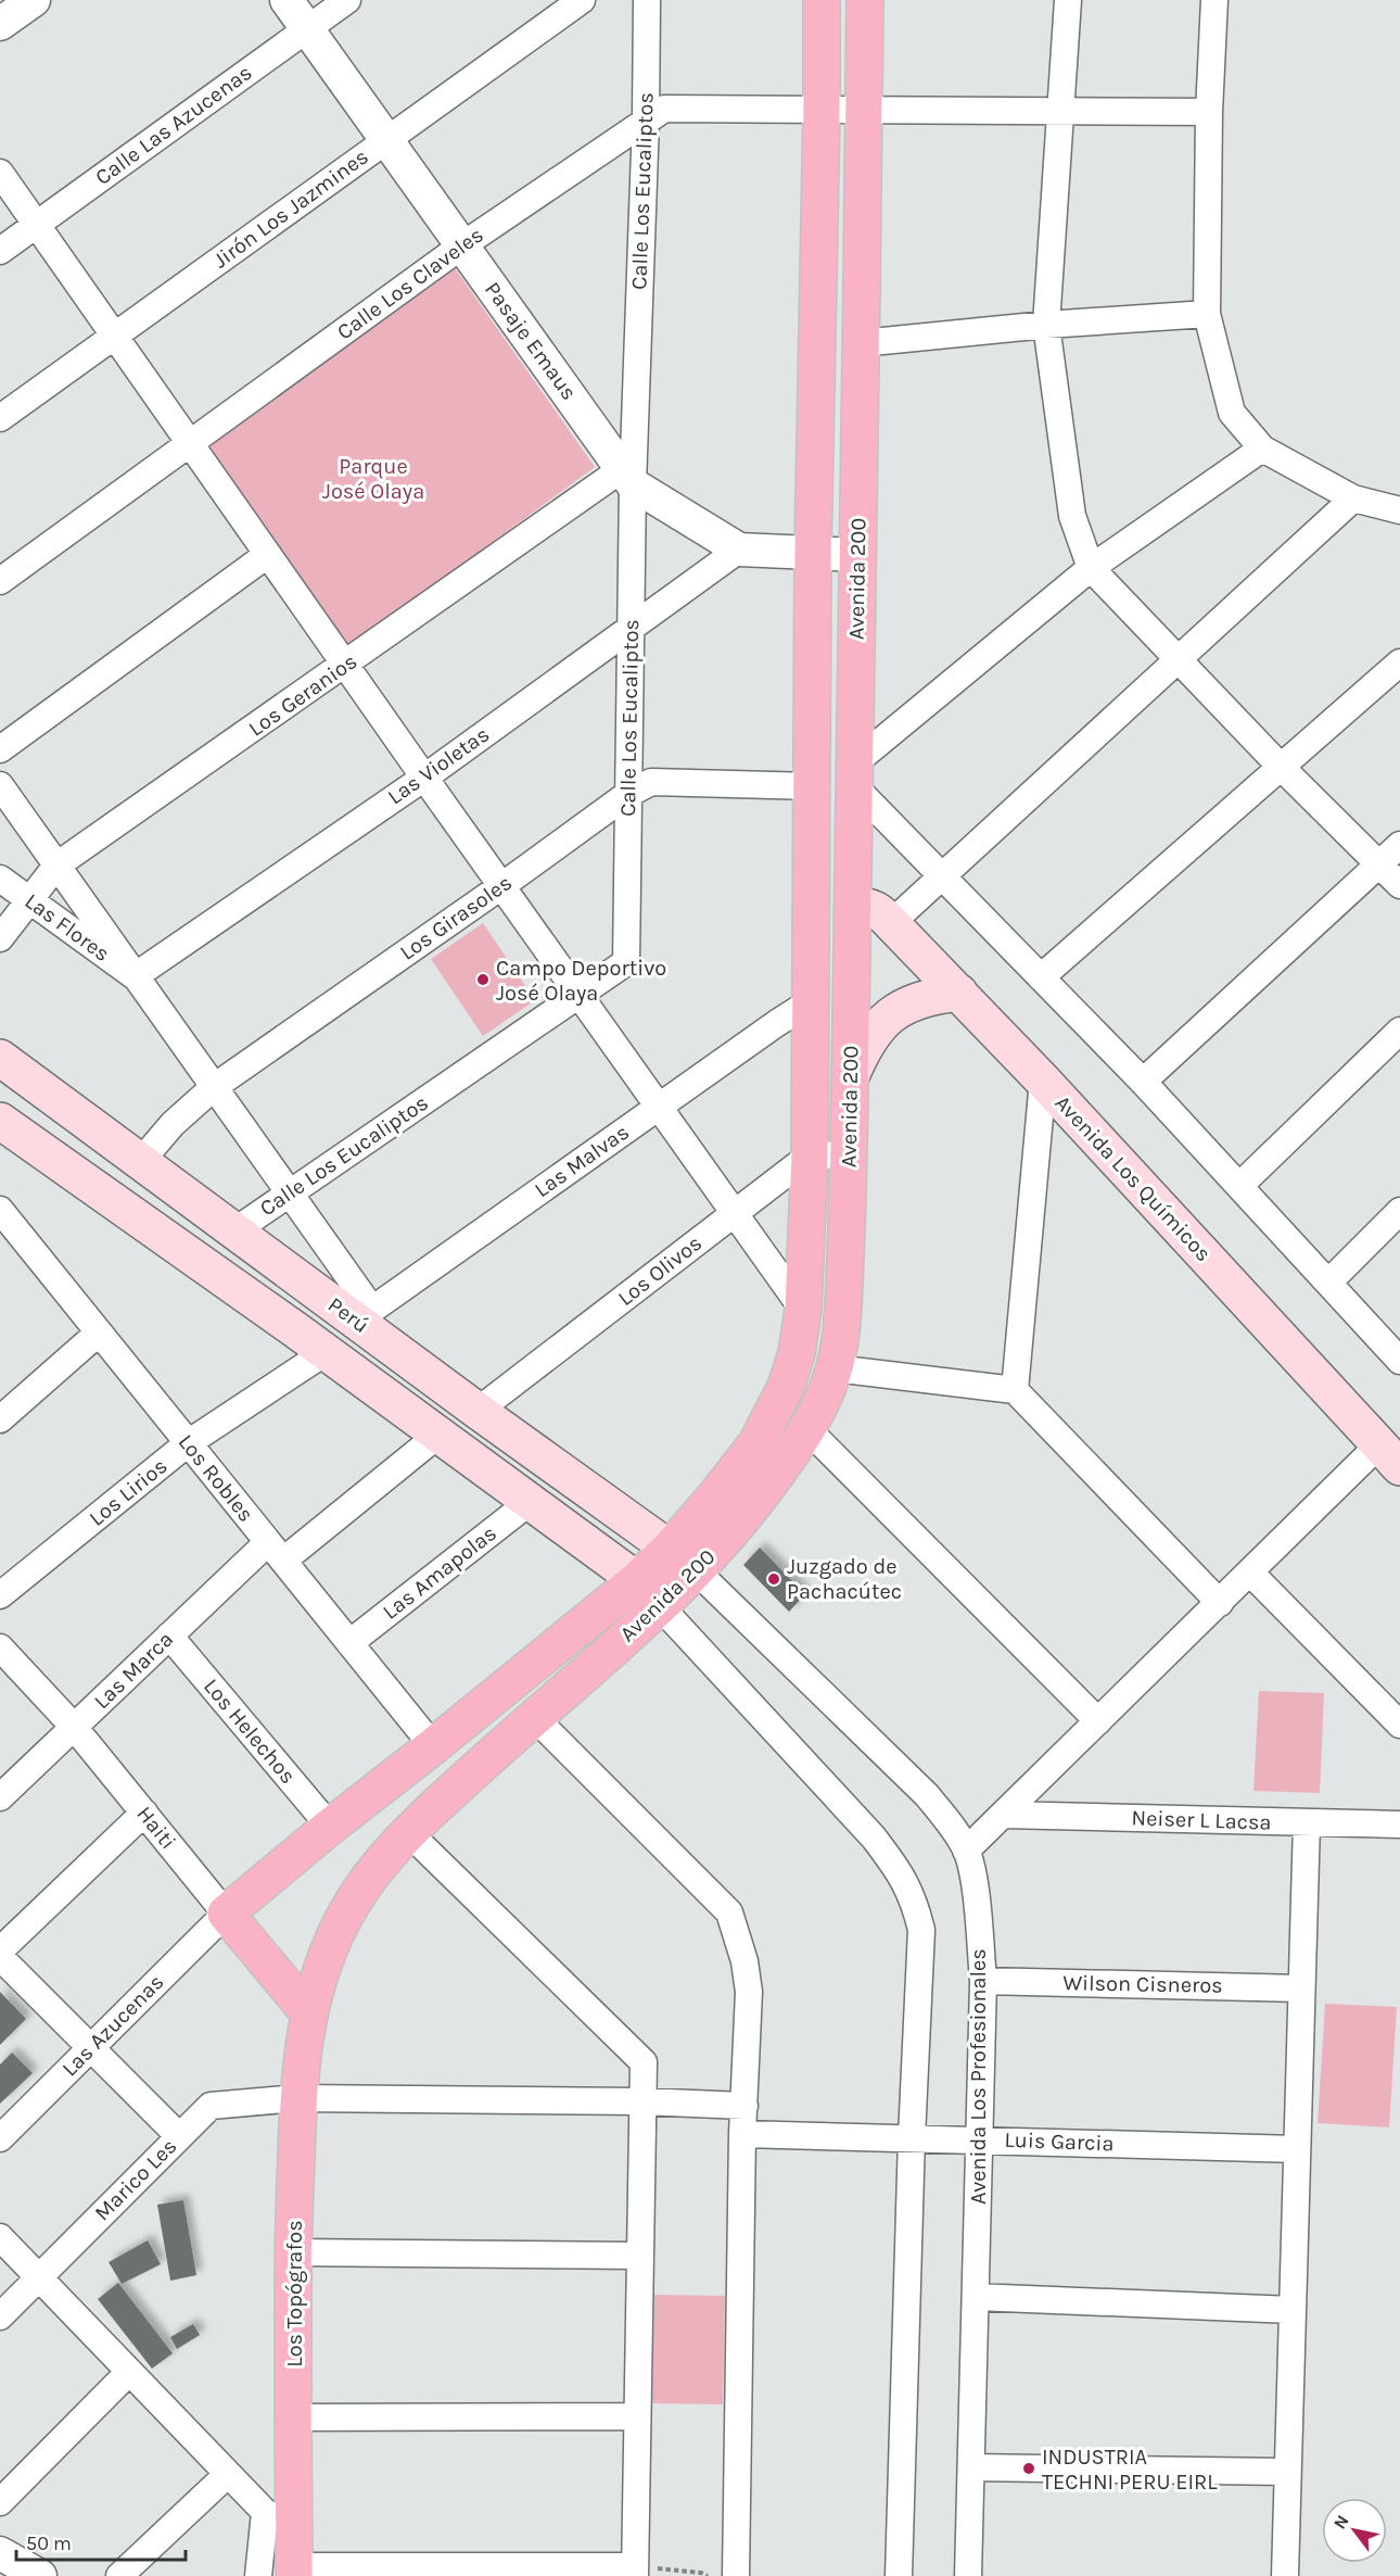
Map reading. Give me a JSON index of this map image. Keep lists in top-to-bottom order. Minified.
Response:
{"streets":{"main road":["Avenida 200","Avenida Los Químicos","Perú","Haiti","Los Topógrafos"],"street":["Calle Las Azucenas","Calle Los Eucaliptos","Jirón Los Jazmines","Calle Los Claveles","Pasaje Emaus","Los Geranios","Las Violetas","Los Girasoles","Las Flores","Las Malvas","Los Olivos","Los Robles","Los Lirios","Las Amapolas","Las Marca","Los Helechos","Neiser L Lacsa","Wilson Cisneros","Las Azucenas","Avenida Los Profesionales","Luis Garcia","Marico Les"]},"crossings":[["Calle Las Azucenas","Pasaje Emaus"],["Calle Los Eucaliptos","Calle Los Claveles"],["Calle Los Eucaliptos","Pasaje Emaus"],["Calle Los Eucaliptos","Los Geranios"],["Calle Los Eucaliptos","Las Violetas"],["Calle Los Eucaliptos","Los Girasoles"],["Calle Los Eucaliptos","Perú"],["Jirón Los Jazmines","Pasaje Emaus"],["Calle Los Claveles","Pasaje Emaus"],["Calle Los Claveles","Avenida 200"],["Pasaje Emaus","Avenida 200"],["Pasaje Emaus","Los Geranios"],["Pasaje Emaus","Las Violetas"],["Avenida 200","Los Girasoles"],["Avenida 200","Las Malvas"],["Avenida 200","Avenida Los Químicos"],["Avenida 200","Los Olivos"],["Avenida 200","Perú"],["Avenida 200","Los Robles"],["Avenida 200","Los Helechos"],["Avenida 200","Haiti"],["Avenida 200","Las Azucenas"],["Avenida 200","Avenida Los Profesionales"],["Avenida 200","Los Topógrafos"],["Los Geranios","Las Flores"],["Las Violetas","Las Flores"],["Los Girasoles","Perú"],["Las Malvas","Perú"],["Los Olivos","Perú"],["Perú","Los Lirios"],["Perú","Las Amapolas"],["Perú","Avenida Los Profesionales"],["Los Robles","Los Lirios"],["Los Robles","Las Amapolas"],["Los Robles","Las Marca"],["Las Marca","Los Helechos"],["Las Marca","Haiti"],["Haiti","Las Azucenas"],["Haiti","Los Topógrafos"],["Wilson Cisneros","Avenida Los Profesionales"],["Avenida Los Profesionales","Luis Garcia"],["Marico Les","Los Topógrafos"]],"parks":["Parque José Olaya"],"places":["Campo Deportivo José Olaya","Juzgado de Pachacútec","INDUSTRIA TECHNI PERU EIRL"],"scale_bar":"50 m","north":"top left"}
